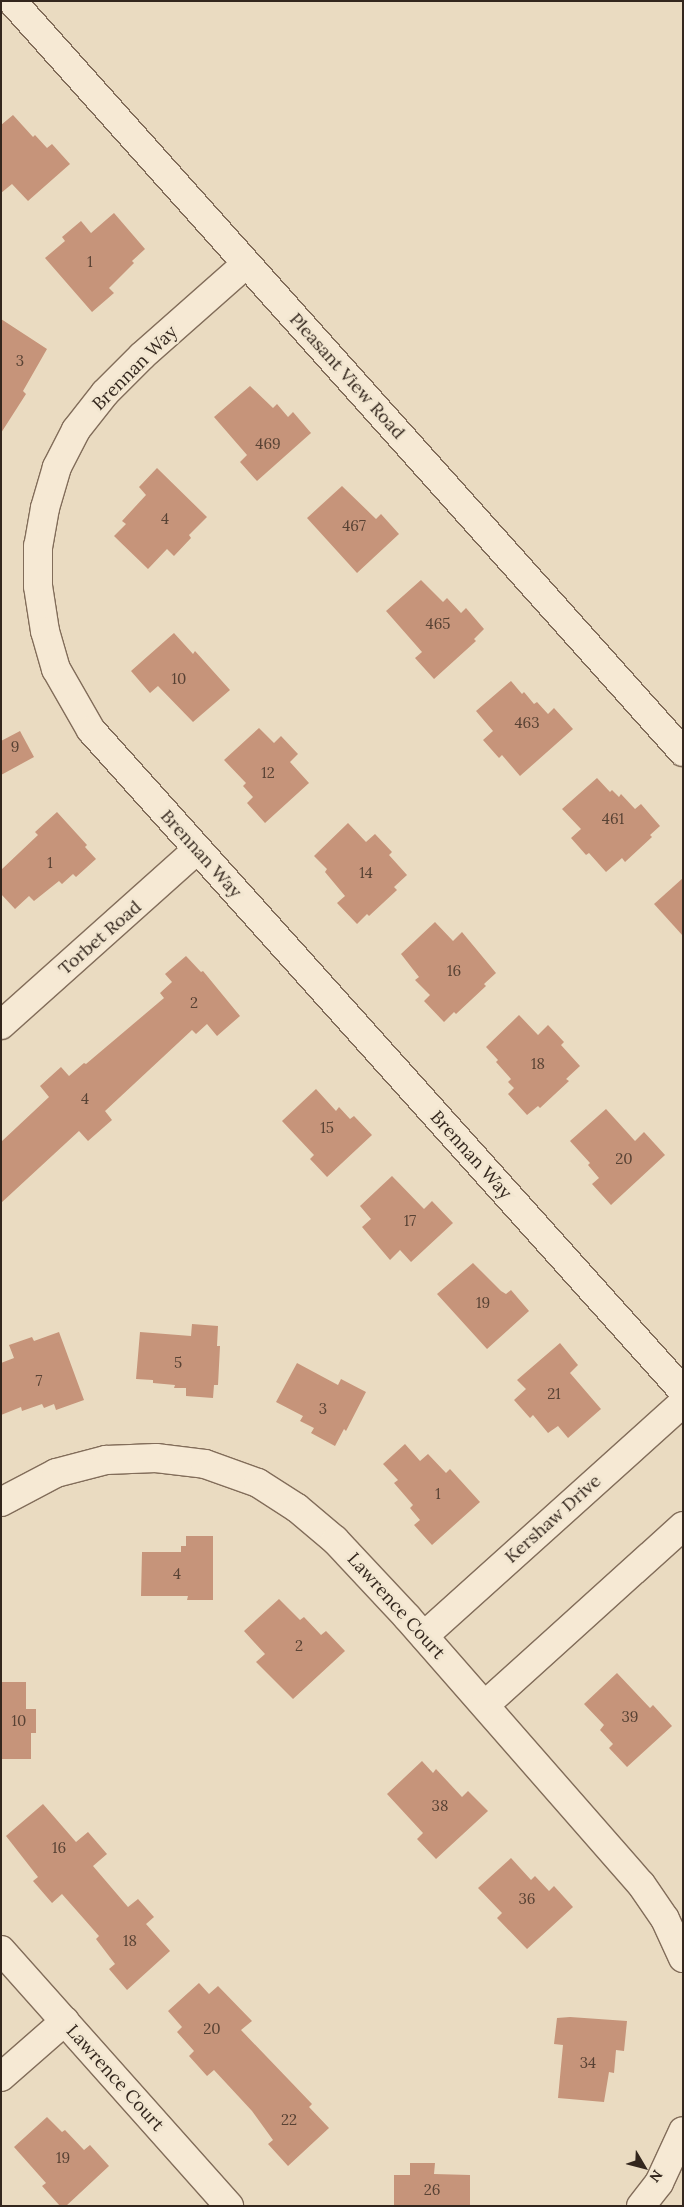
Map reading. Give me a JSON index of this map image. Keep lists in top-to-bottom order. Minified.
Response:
{"streets":{"street":["Brennan Way","Pleasant View Road","Torbet Road","Kershaw Drive","Lawrence Court"]},"crossings":[["Brennan Way","Pleasant View Road"],["Brennan Way","Torbet Road"],["Kershaw Drive","Lawrence Court"]],"house_numbers":["1","3","469","4","467","465","10","463","9","12","461","1","14","16","2","18","4","15","20","17","19","5","7","21","3","1","4","2","39","10","38","16","36","18","20","34","22","19","26"],"north":"bottom right"}
